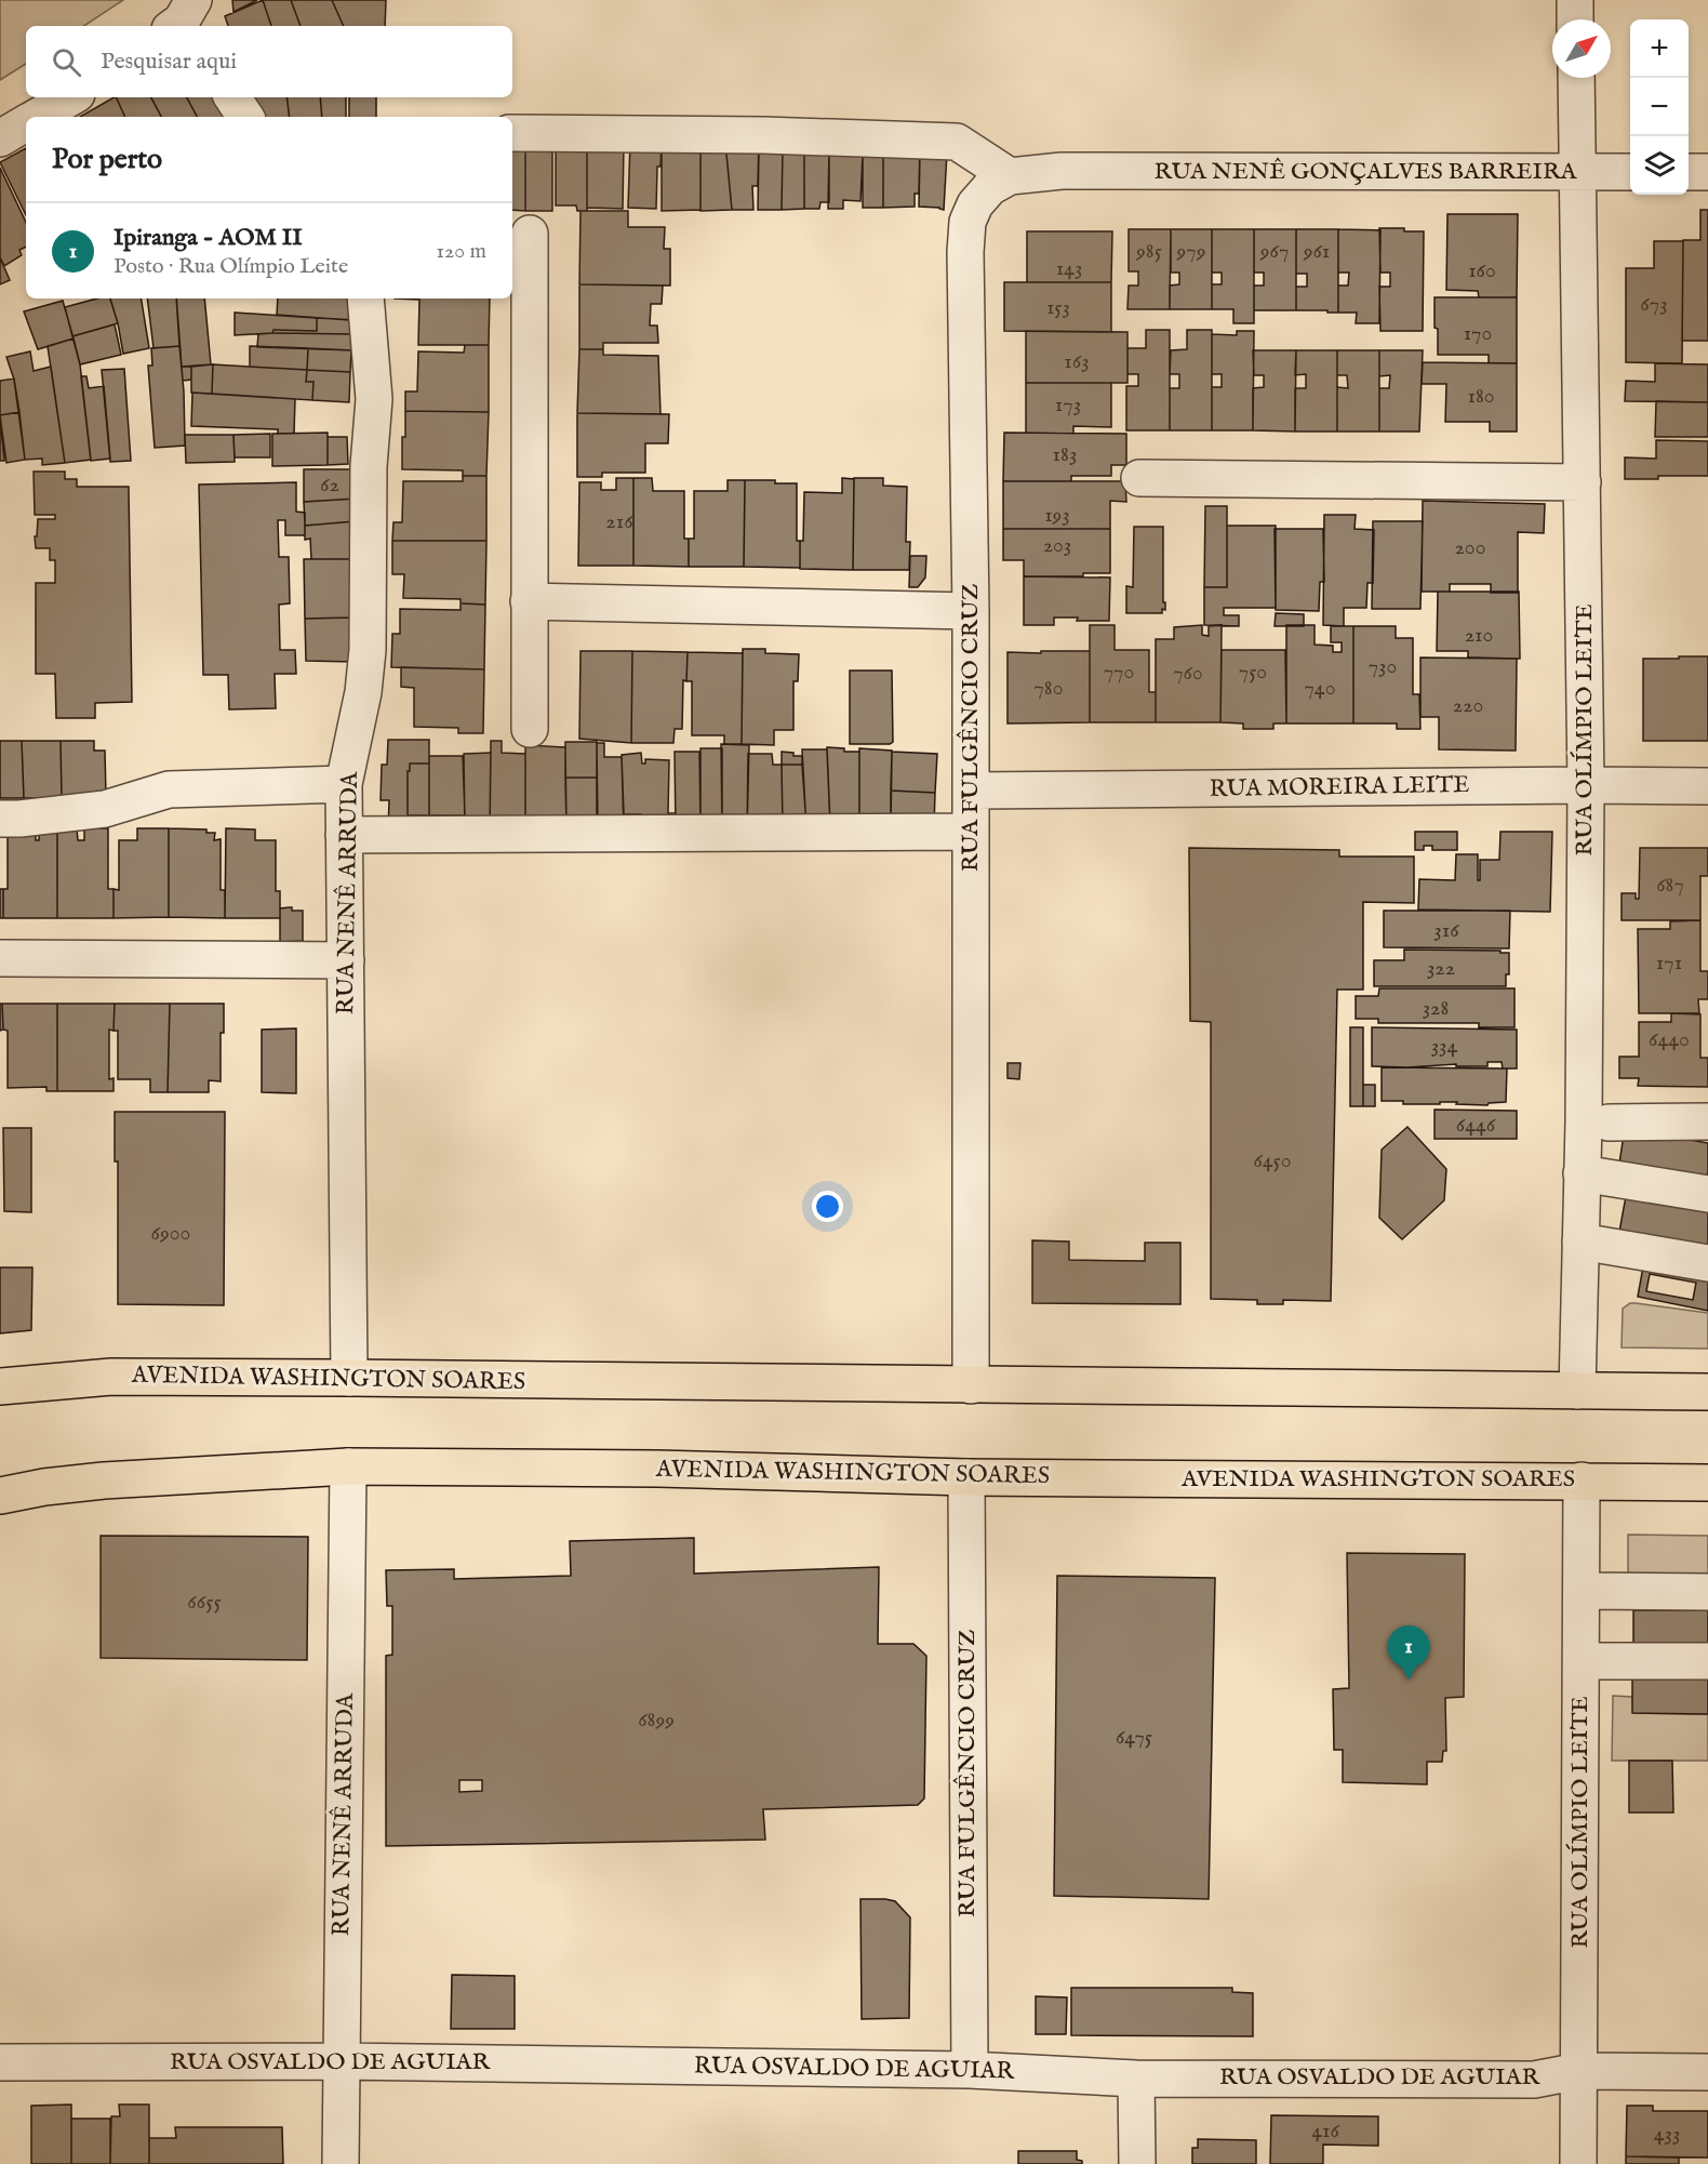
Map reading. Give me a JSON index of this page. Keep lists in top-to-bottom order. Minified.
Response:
{"streets":{"highway":["AVENIDA WASHINGTON SOARES"],"street":["RUA NENÊ GONÇALVES BARREIRA","RUA FULGÊNCIO CRUZ","RUA OLÍMPIO LEITE","RUA MOREIRA LEITE","RUA NENÊ ARRUDA","RUA OSVALDO DE AGUIAR"]},"crossings":[["RUA NENÊ GONÇALVES BARREIRA","RUA FULGÊNCIO CRUZ"],["RUA NENÊ GONÇALVES BARREIRA","RUA OLÍMPIO LEITE"],["RUA FULGÊNCIO CRUZ","RUA MOREIRA LEITE"],["RUA FULGÊNCIO CRUZ","AVENIDA WASHINGTON SOARES"],["RUA FULGÊNCIO CRUZ","RUA OSVALDO DE AGUIAR"],["RUA OLÍMPIO LEITE","RUA MOREIRA LEITE"],["RUA OLÍMPIO LEITE","AVENIDA WASHINGTON SOARES"],["RUA OLÍMPIO LEITE","RUA OSVALDO DE AGUIAR"],["RUA NENÊ ARRUDA","AVENIDA WASHINGTON SOARES"],["RUA NENÊ ARRUDA","RUA OSVALDO DE AGUIAR"]],"house_numbers":["985","979","967","961","143","160","673","153","170","163","180","173","183","62","193","216","203","200","210","730","770","750","760","780","740","220","687","316","171","322","328","6440","334","6446","6450","6900","6655","6899","6475","416","433"],"north":"top right","page":{"map_buttons":["+","−"],"search":"Pesquisar aqui","heading":"Por perto","list":[{"mark":"1","name":"Ipiranga - AOM II","note":"Posto · Rua Olímpio Leite","value":"120 m"}],"pins":"1"}}
